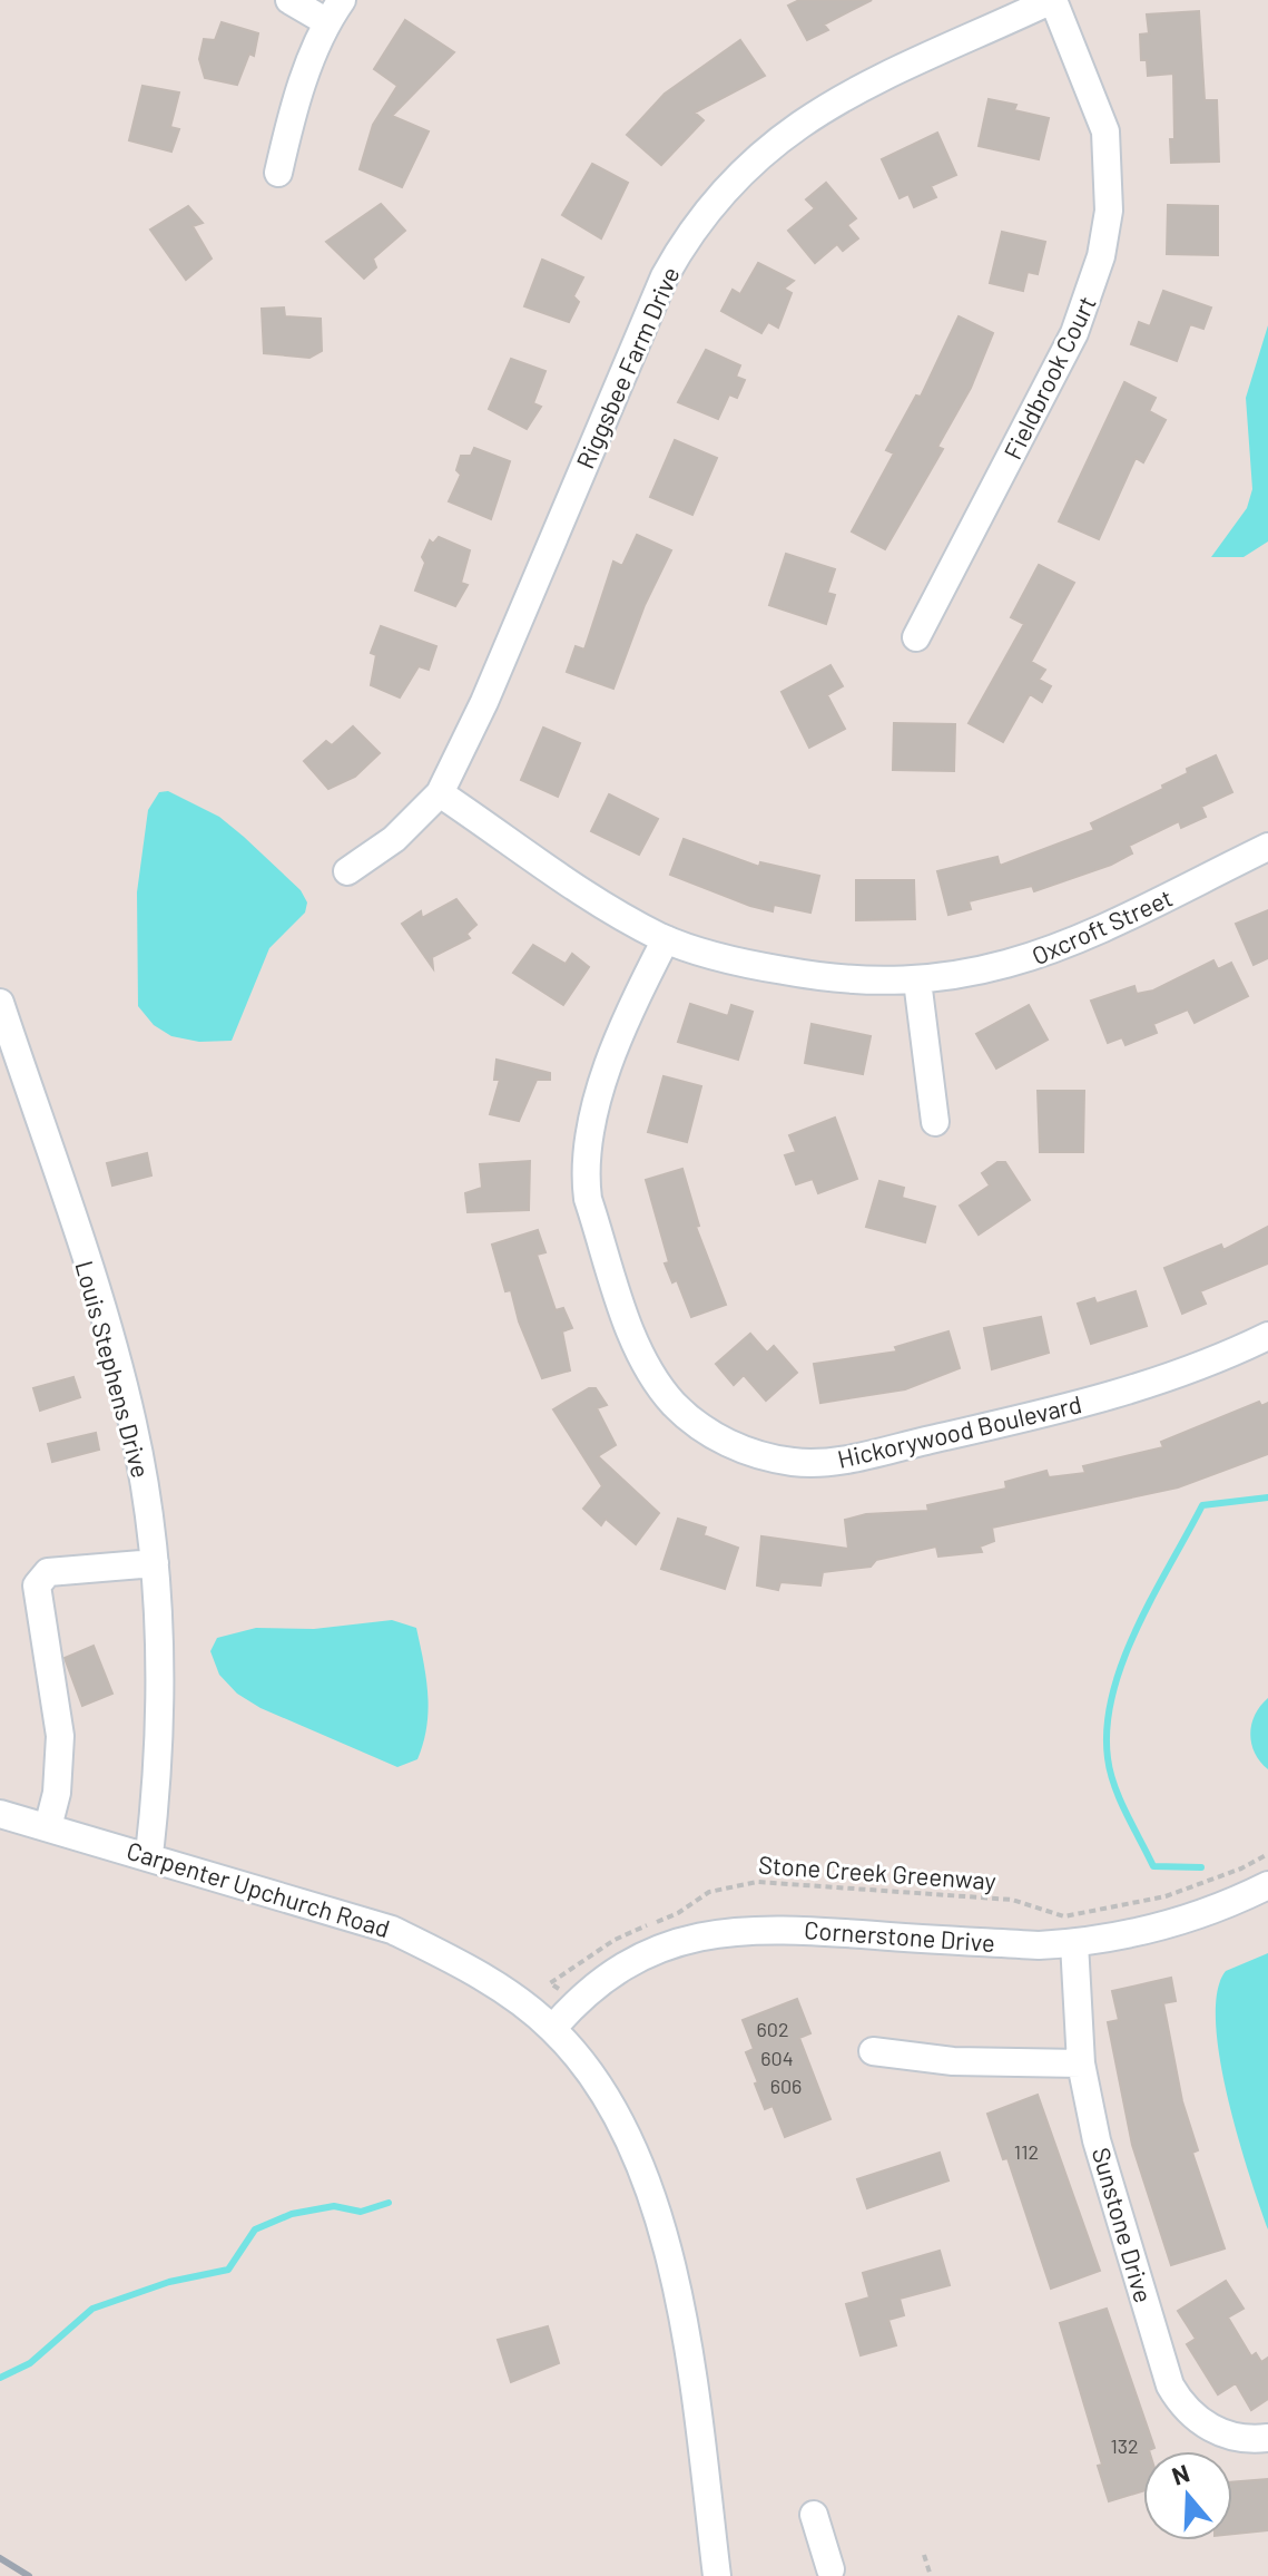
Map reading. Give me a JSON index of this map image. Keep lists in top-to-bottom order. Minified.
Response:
{"streets":{"street":["Riggsbee Farm Drive","Fieldbrook Court","Oxcroft Street","Louis Stephens Drive","Hickorywood Boulevard","Carpenter Upchurch Road","Cornerstone Drive","Sunstone Drive"],"path":["Stone Creek Greenway"]},"crossings":[["Riggsbee Farm Drive","Fieldbrook Court"],["Riggsbee Farm Drive","Oxcroft Street"],["Oxcroft Street","Hickorywood Boulevard"],["Louis Stephens Drive","Carpenter Upchurch Road"],["Carpenter Upchurch Road","Cornerstone Drive"],["Cornerstone Drive","Sunstone Drive"]],"house_numbers":["602","604","606","112","132"],"north":"top"}
